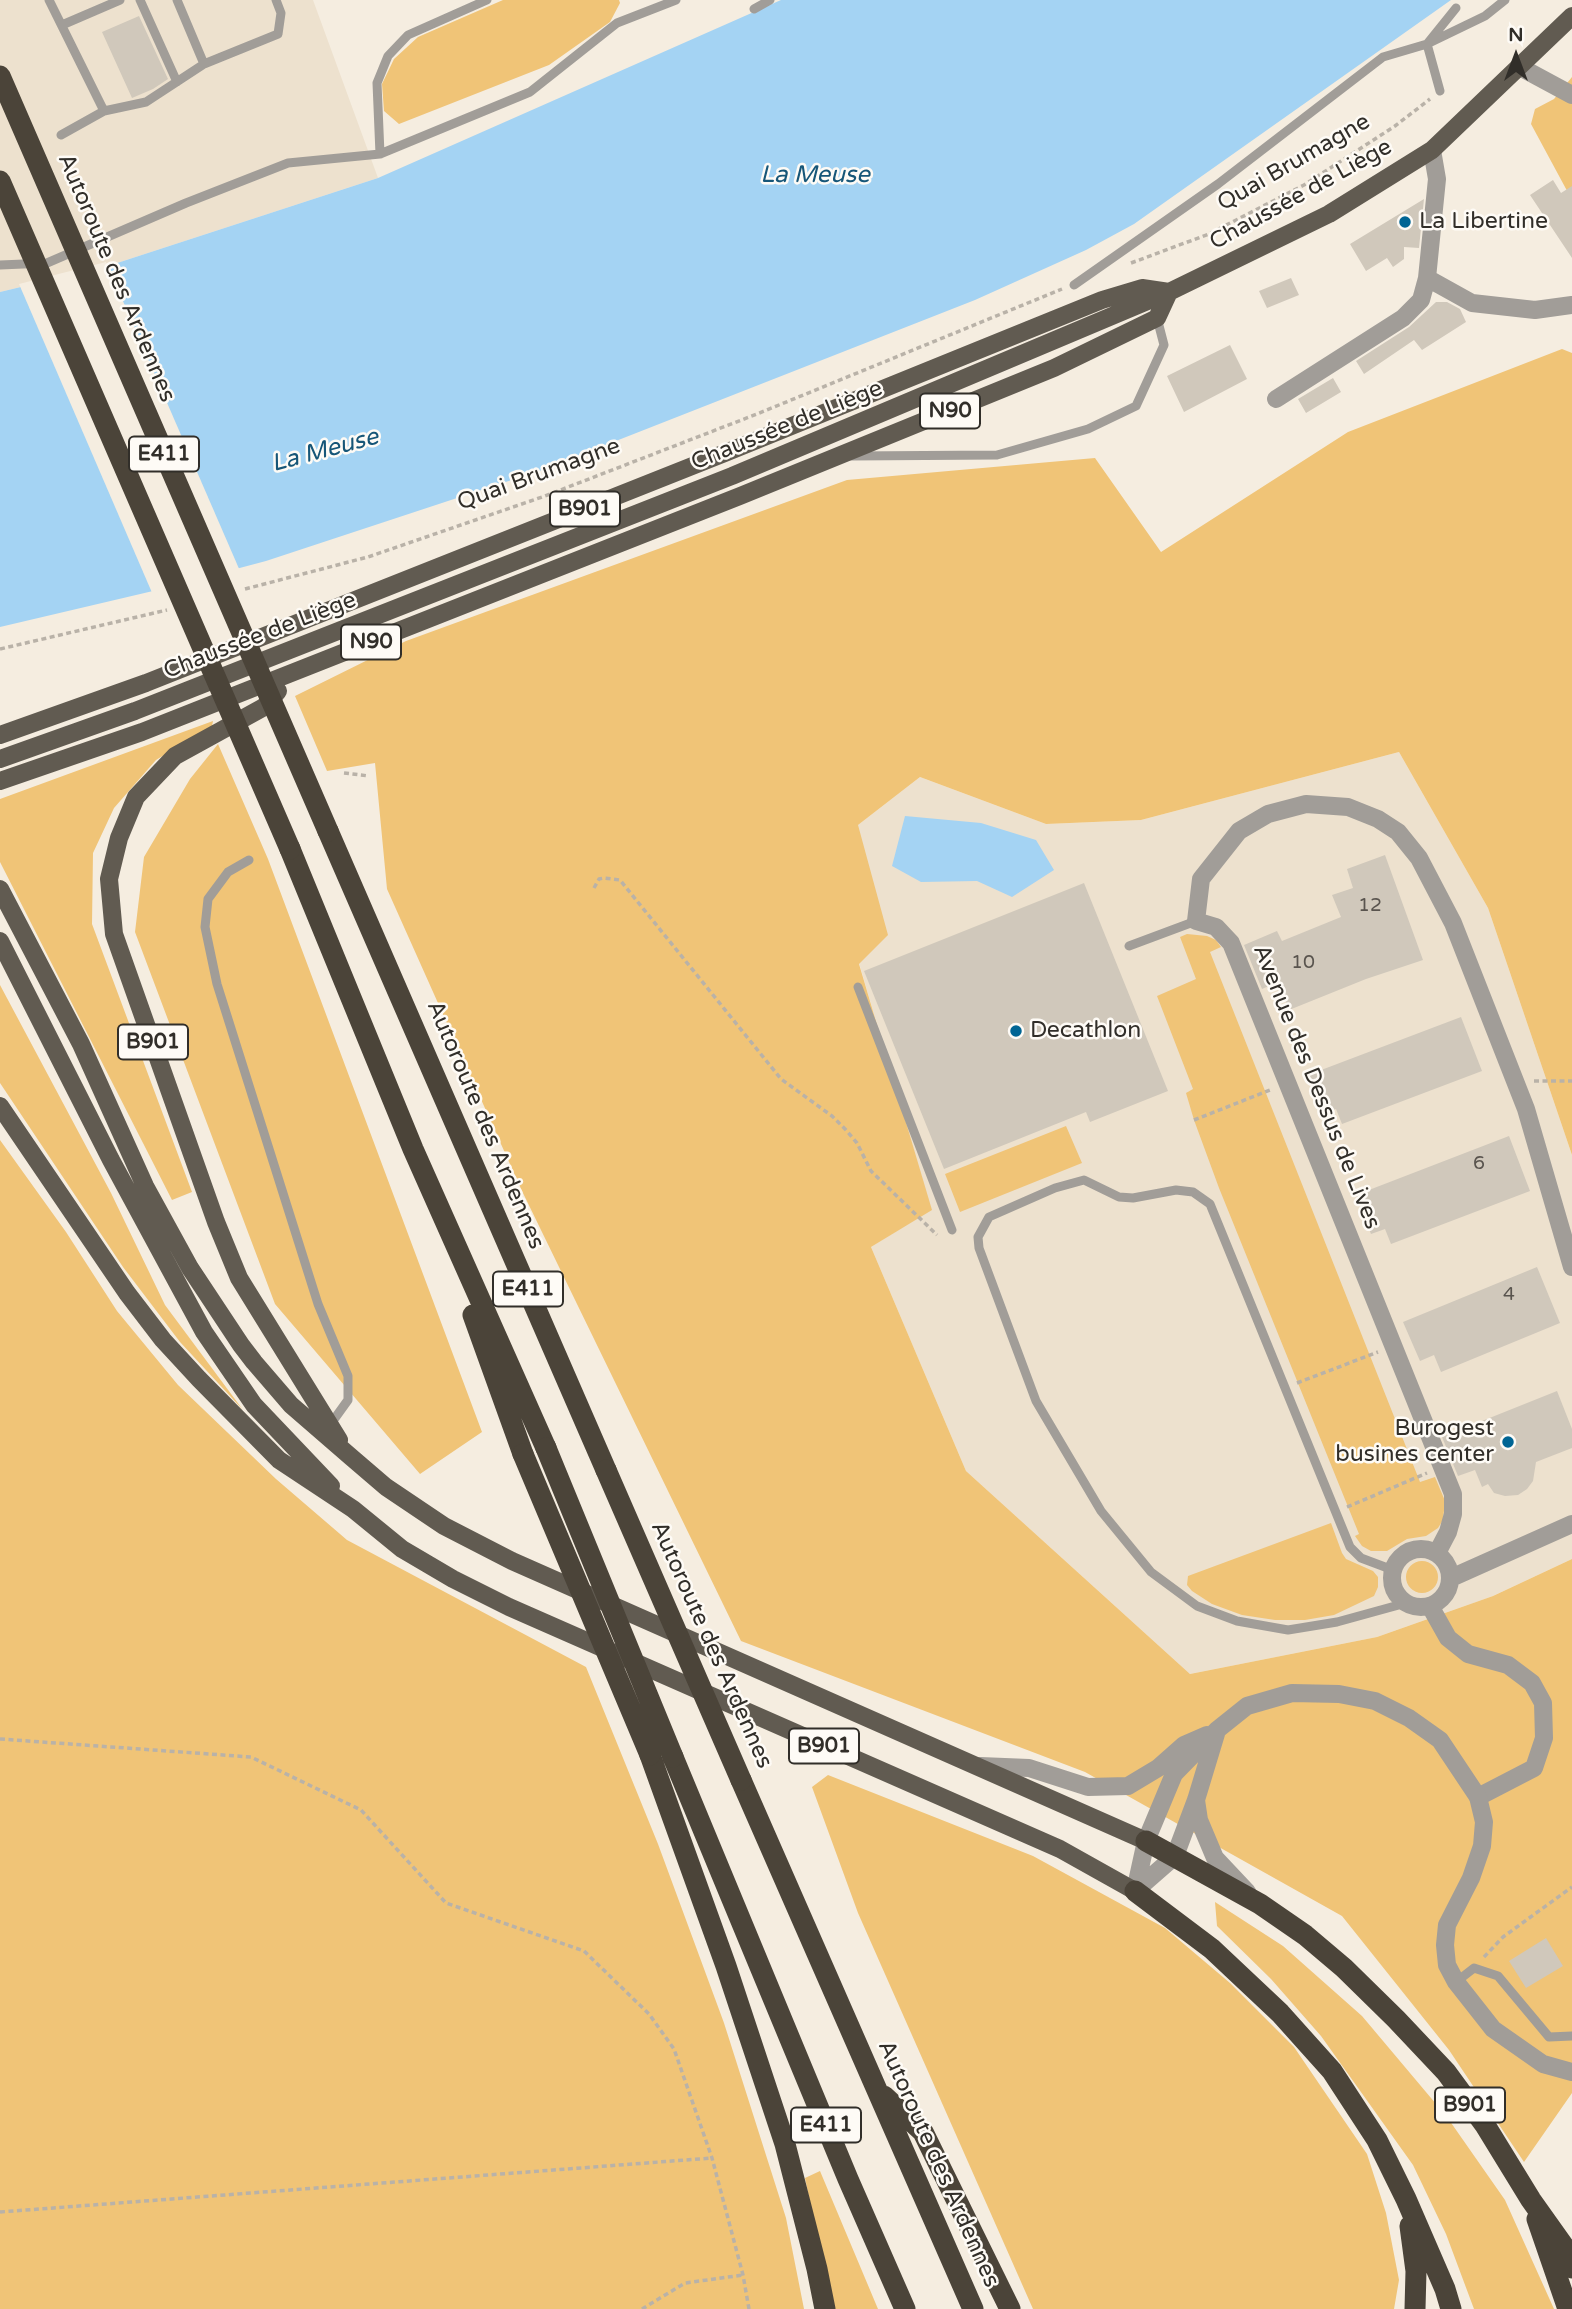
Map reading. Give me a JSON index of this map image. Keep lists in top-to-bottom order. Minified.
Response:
{"streets":{"highway":["Autoroute des Ardennes","E411","B901"],"main road":["Chaussée de Liège","N90"],"street":["Avenue des Dessus de Lives"],"lane":["Quai Brumagne"]},"crossings":[["Chaussée de Liège","B901"]],"water":["La Meuse"],"places":["La Libertine","Decathlon","Burogest busines center"],"house_numbers":["12","10","6","4"],"north":"top"}
